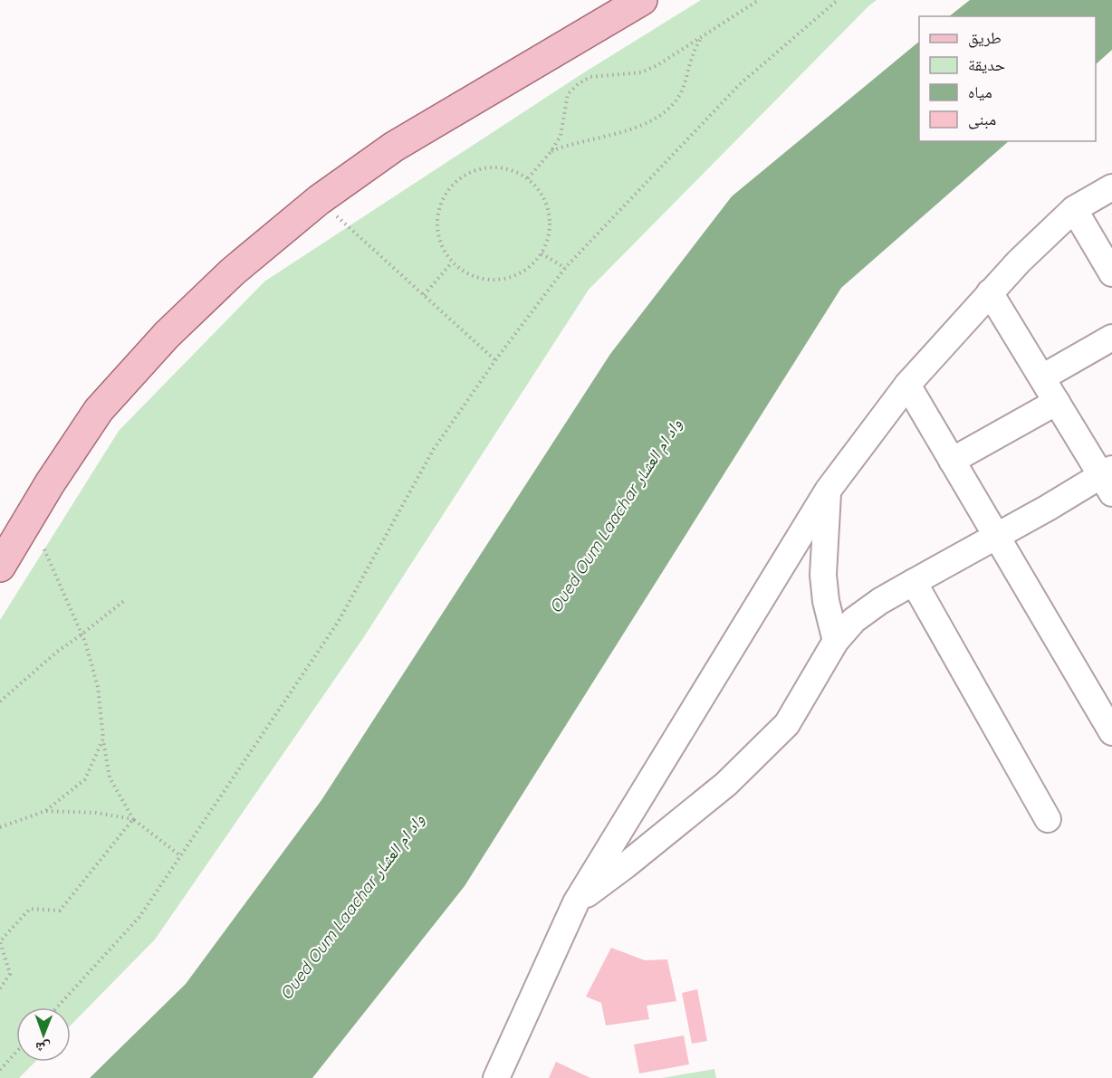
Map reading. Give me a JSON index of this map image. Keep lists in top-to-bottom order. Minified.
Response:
{"water":["Oued Oum Laachar واد ام العشار"],"legend":["طريق","حديقة","مياه","مبنى"],"north":"bottom"}
